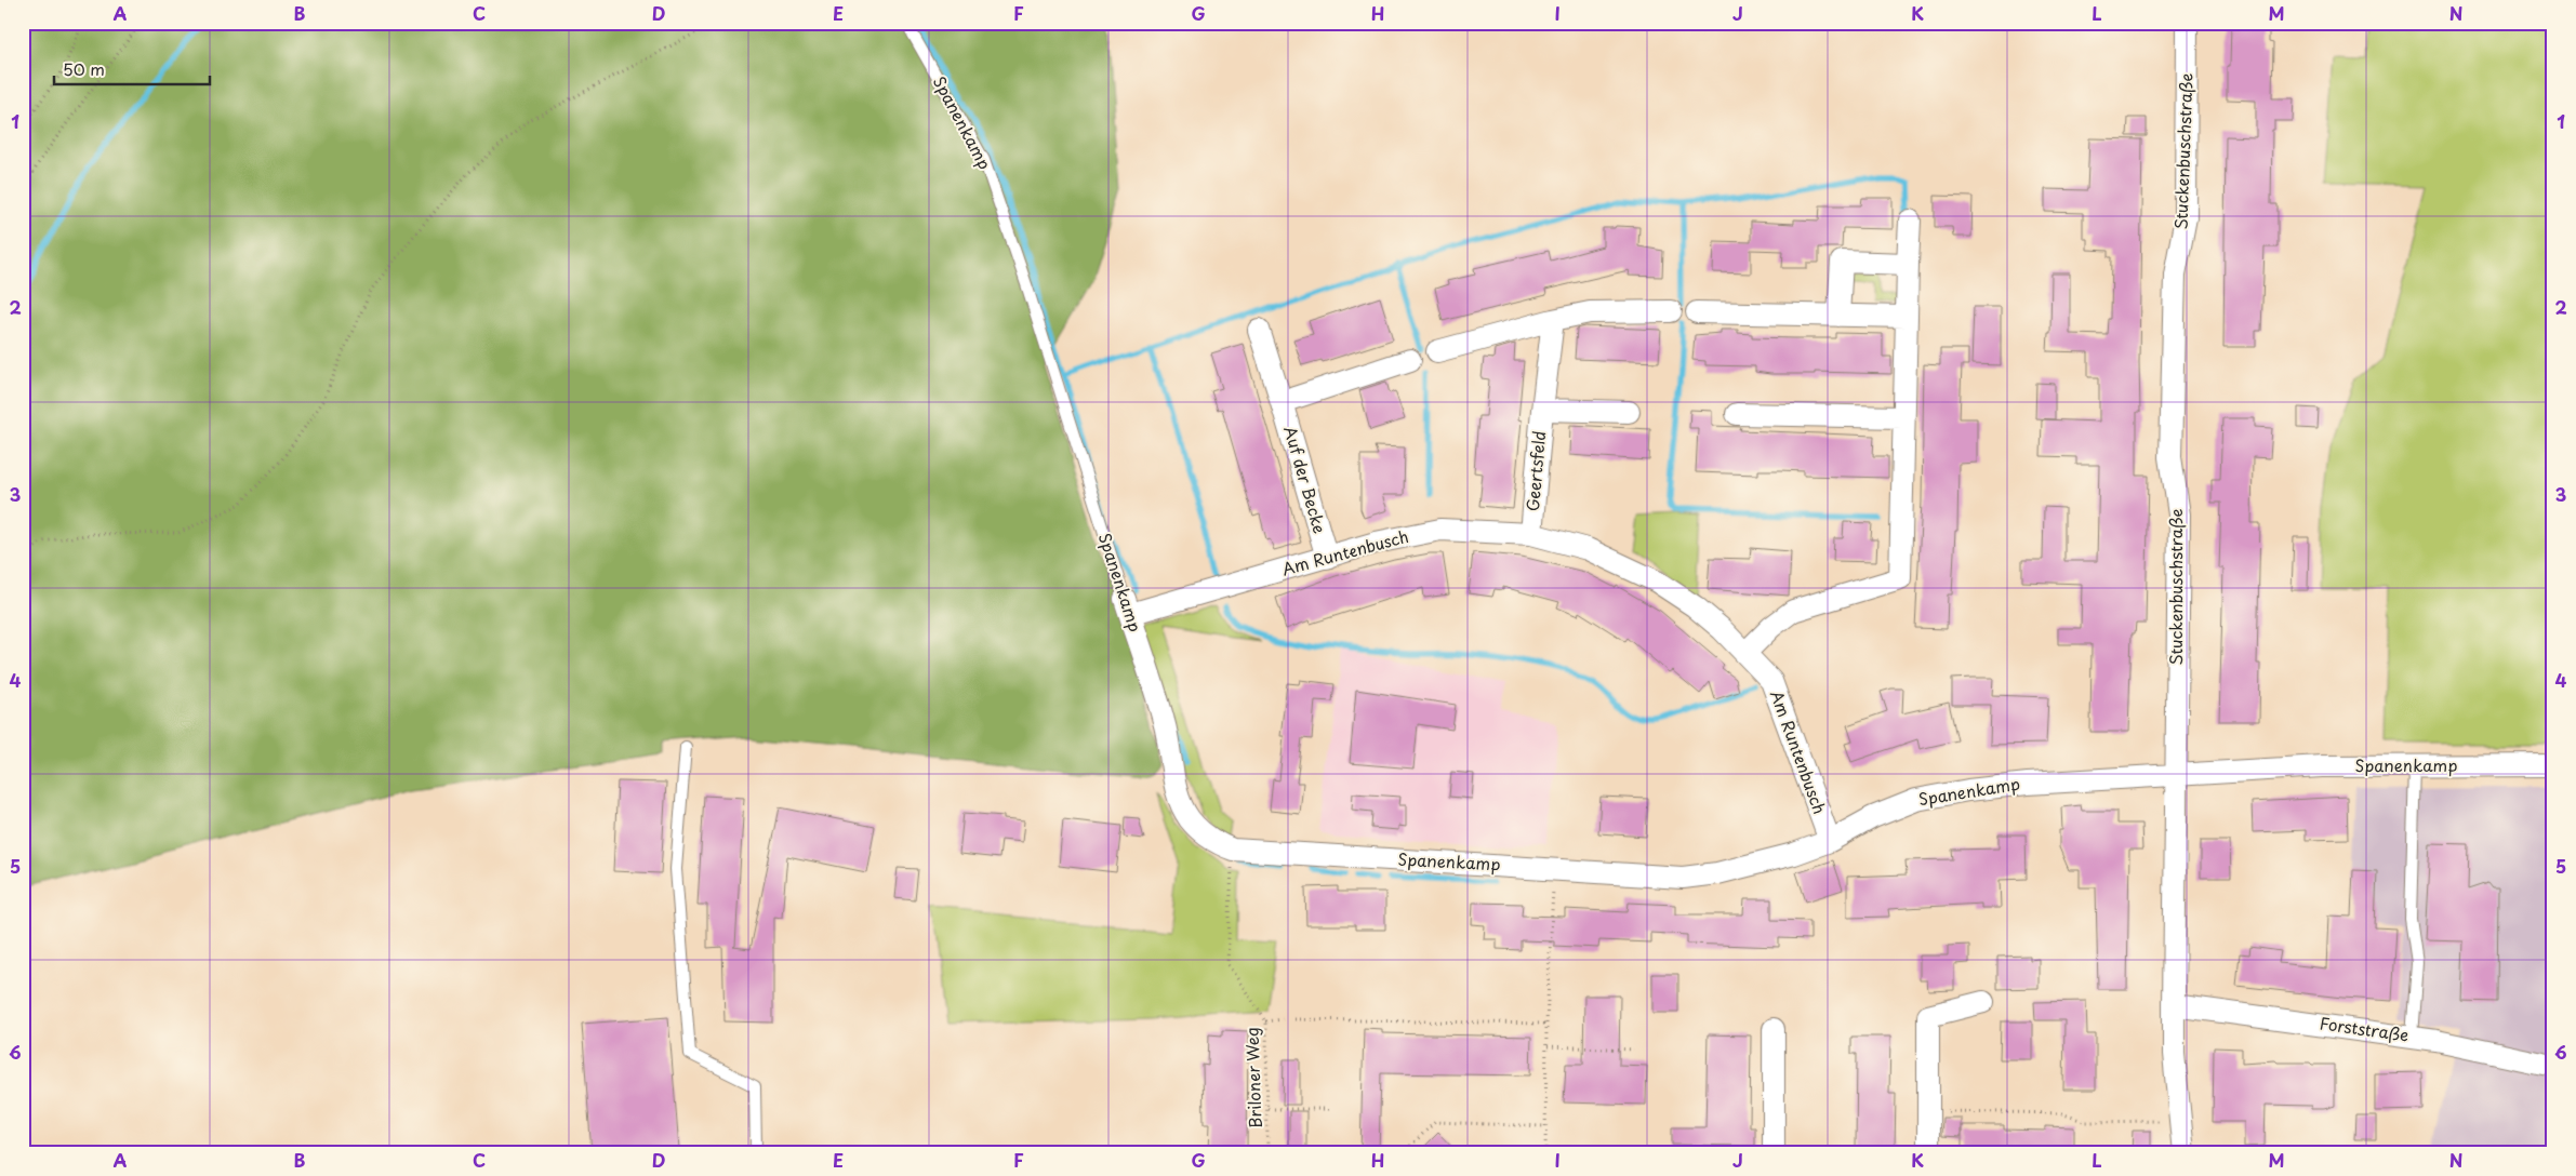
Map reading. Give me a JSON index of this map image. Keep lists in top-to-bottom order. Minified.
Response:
{"streets":{"street":["Spanenkamp","Stuckenbuschstraße","Geertsfeld","Auf der Becke","Am Runtenbusch","Forststraße"],"path":["Briloner Weg"]},"crossings":[["Spanenkamp","Stuckenbuschstraße"],["Spanenkamp","Am Runtenbusch"],["Spanenkamp","Briloner Weg"],["Stuckenbuschstraße","Forststraße"],["Geertsfeld","Am Runtenbusch"],["Auf der Becke","Am Runtenbusch"]],"scale_bar":"50 m","grid":{"columns":["A","B","C","D","E","F","G","H","I","J","K","L","M","N"],"rows":["1","2","3","4","5","6"]}}
